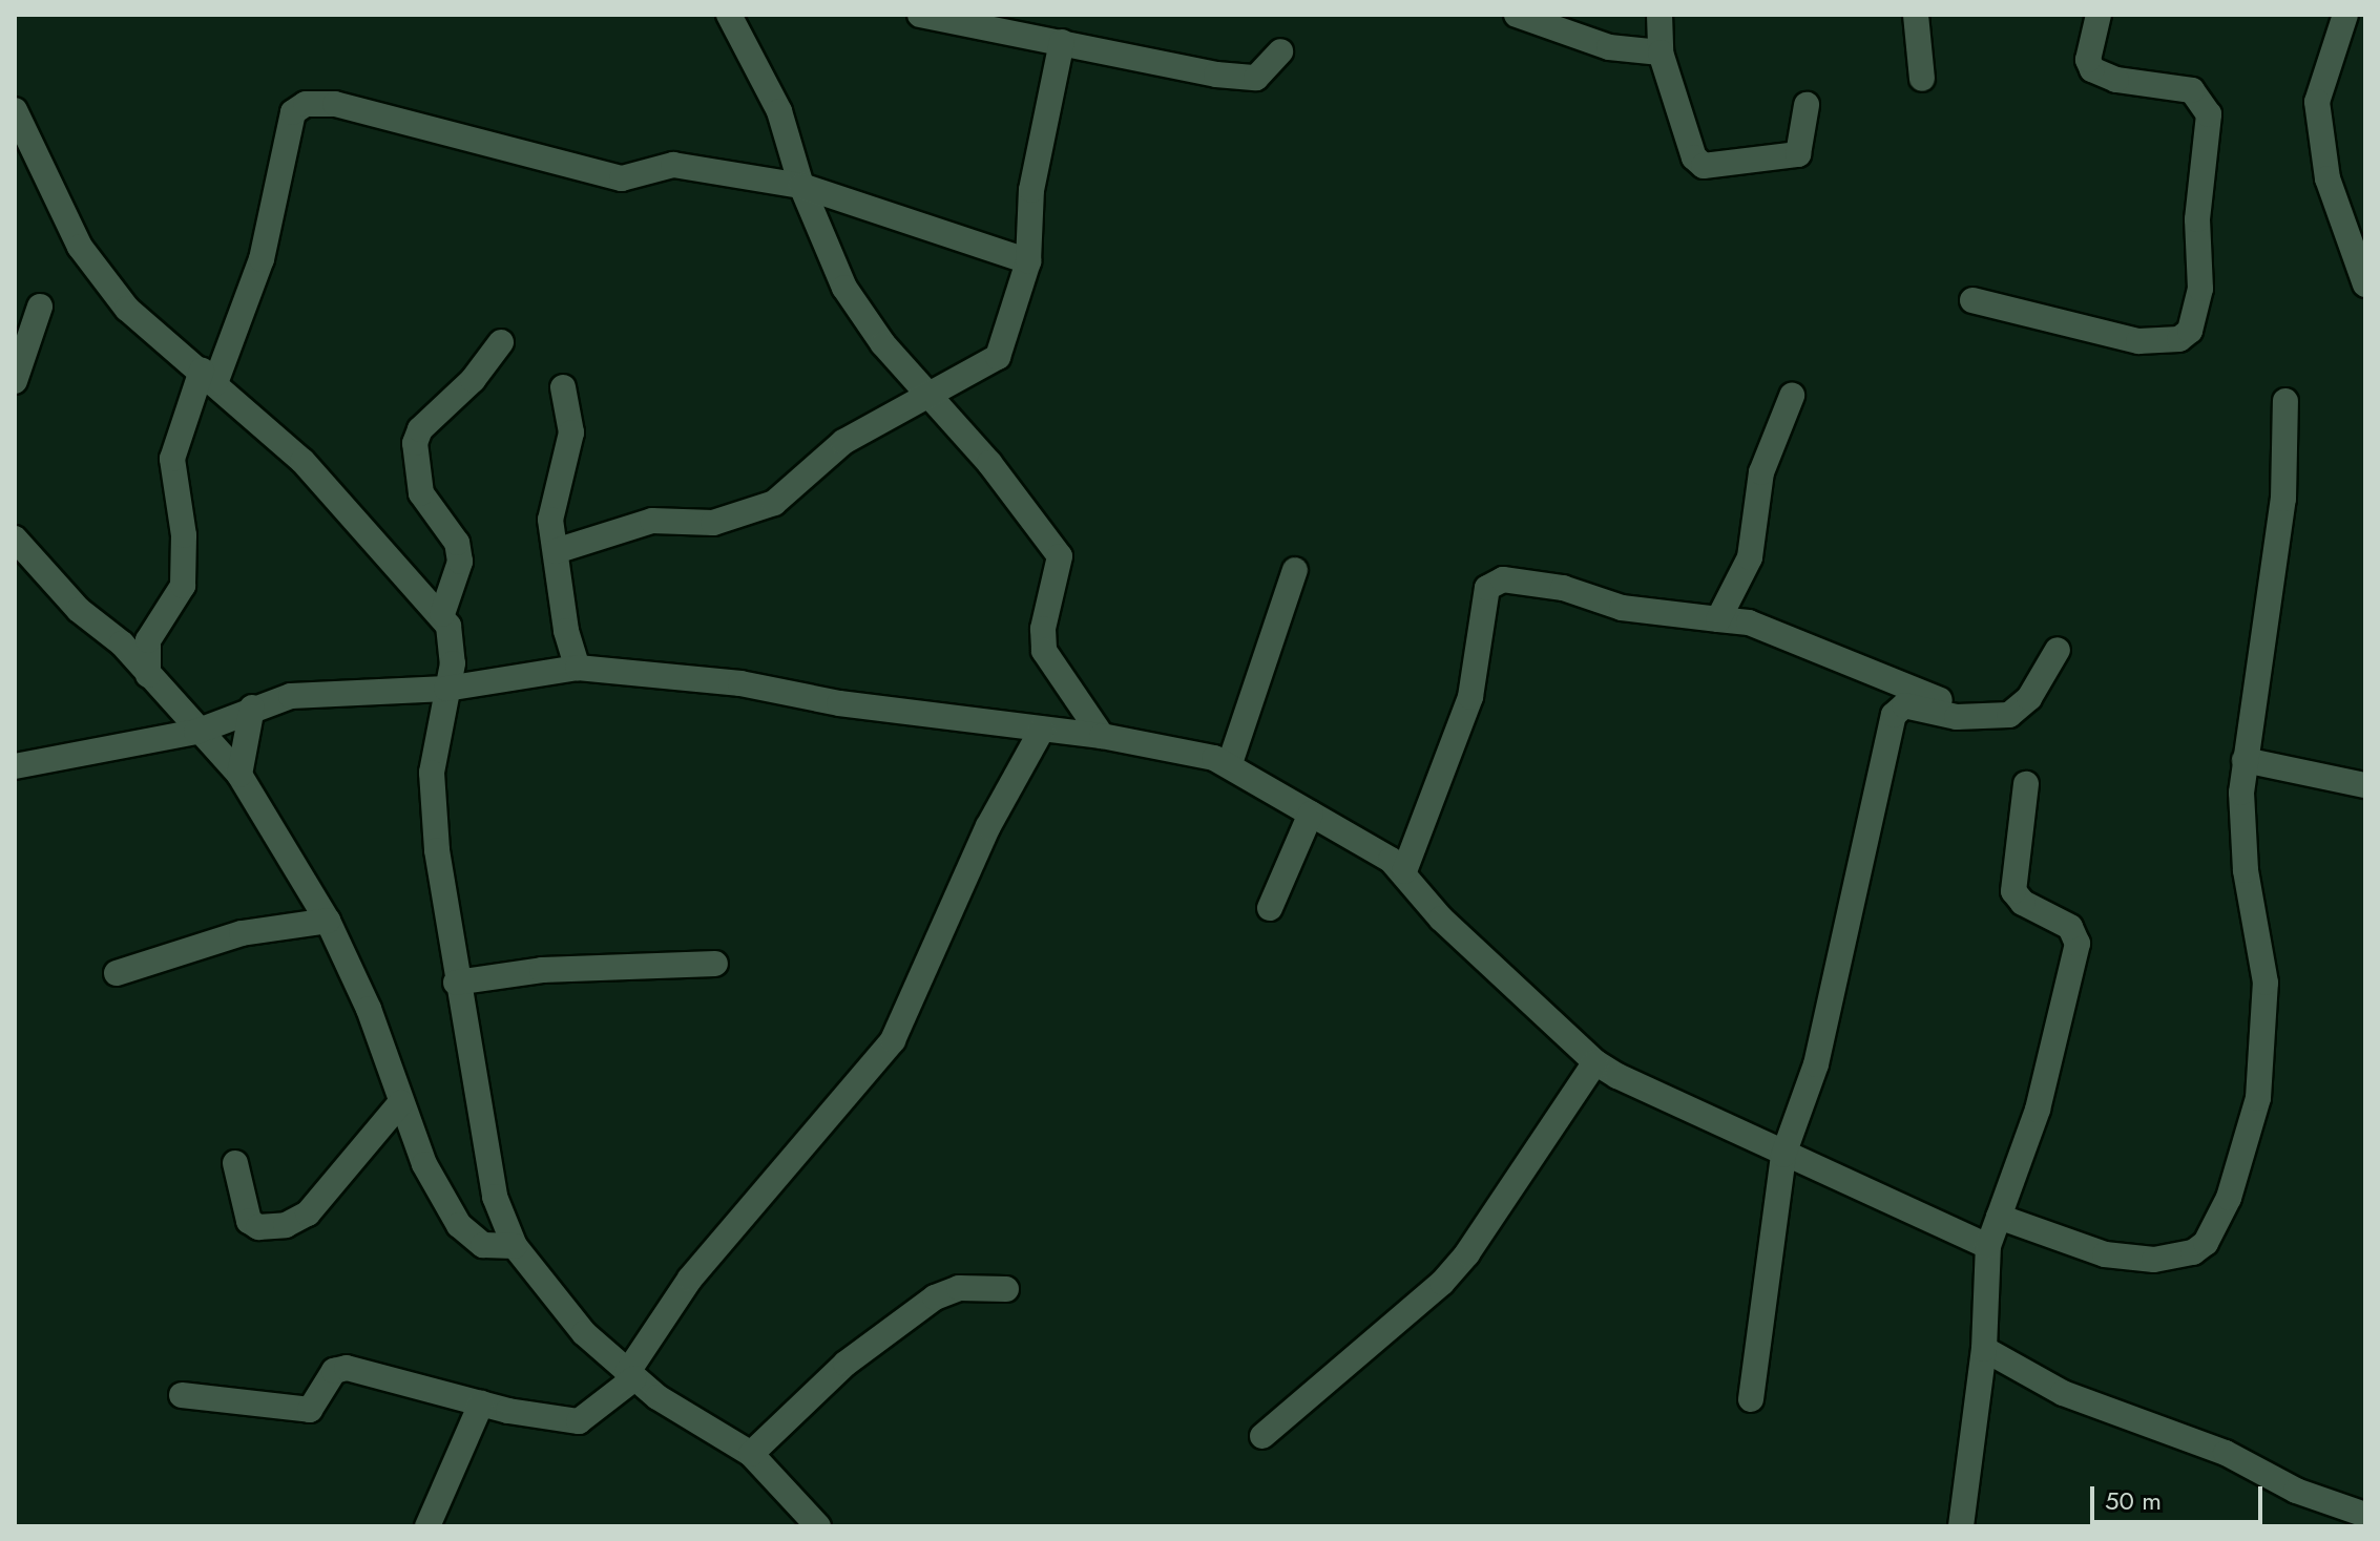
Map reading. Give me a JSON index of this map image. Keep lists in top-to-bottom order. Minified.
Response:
{"scale_bar":"50 m"}
